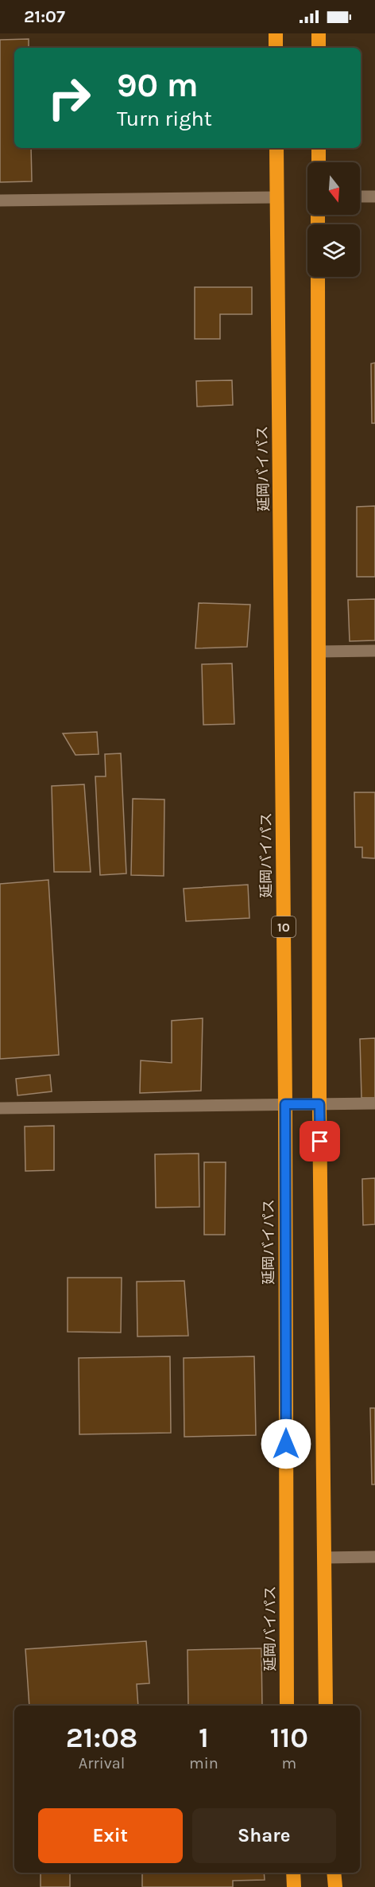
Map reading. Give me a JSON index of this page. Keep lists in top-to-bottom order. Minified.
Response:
{"streets":{"highway":["延岡バイパス","10"]},"north":"bottom","page":{"status":"21:07","turn":["90 m","Turn right"],"eta":["21:08","Arrival","1","min","110","m"],"buttons":["Exit","Share"]}}
